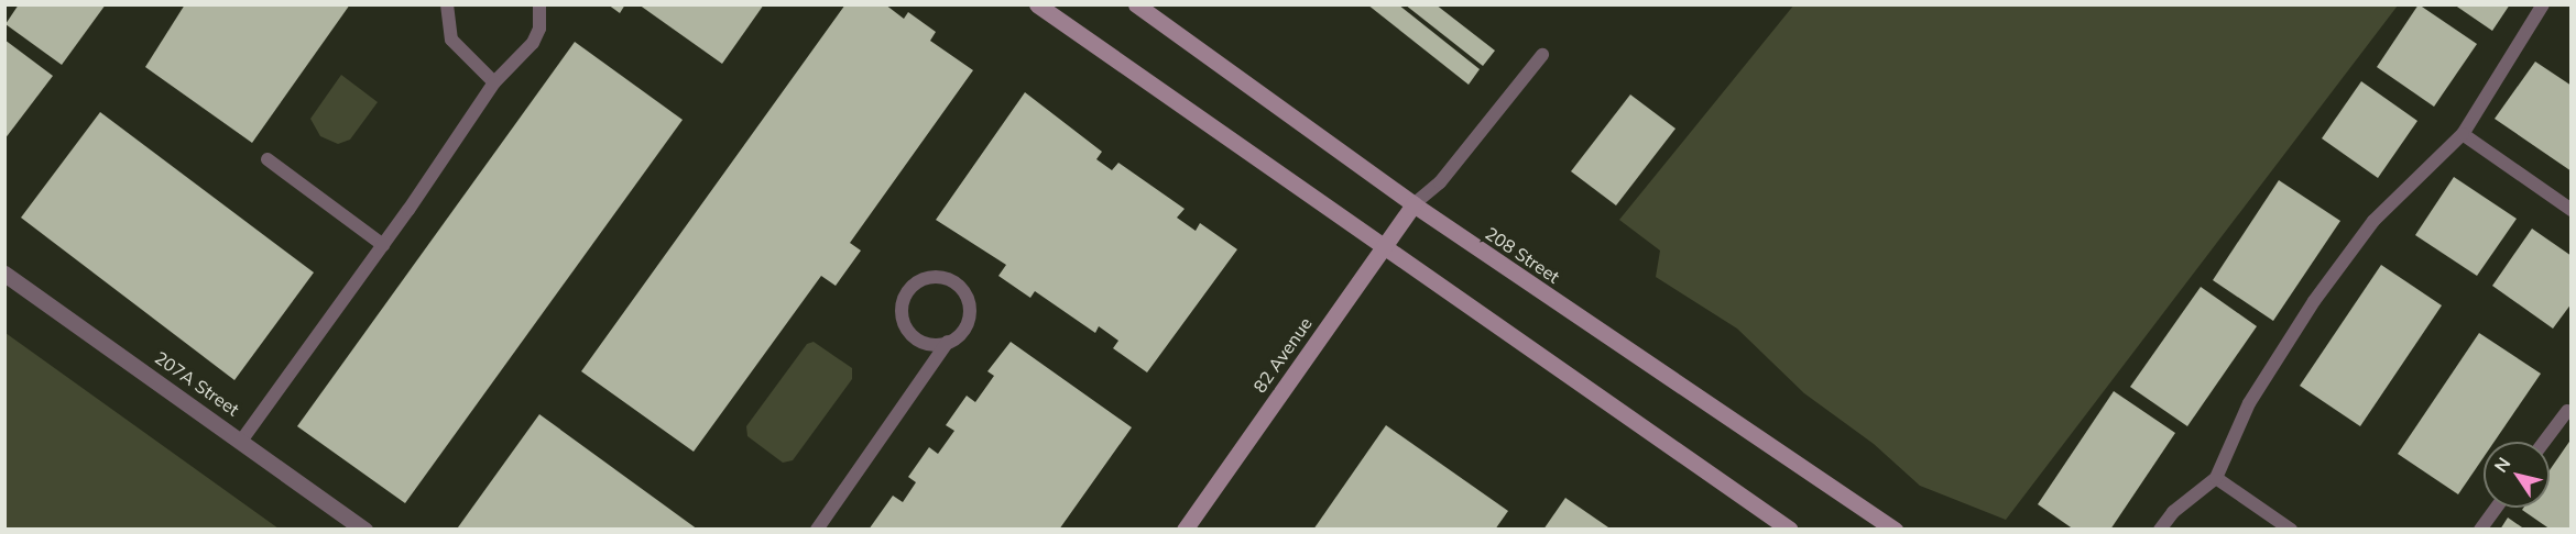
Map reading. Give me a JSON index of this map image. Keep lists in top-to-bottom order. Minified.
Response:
{"streets":{"main road":["208 Street","82 Avenue"],"street":["207A Street"]},"crossings":[["208 Street","82 Avenue"]],"north":"top left"}
